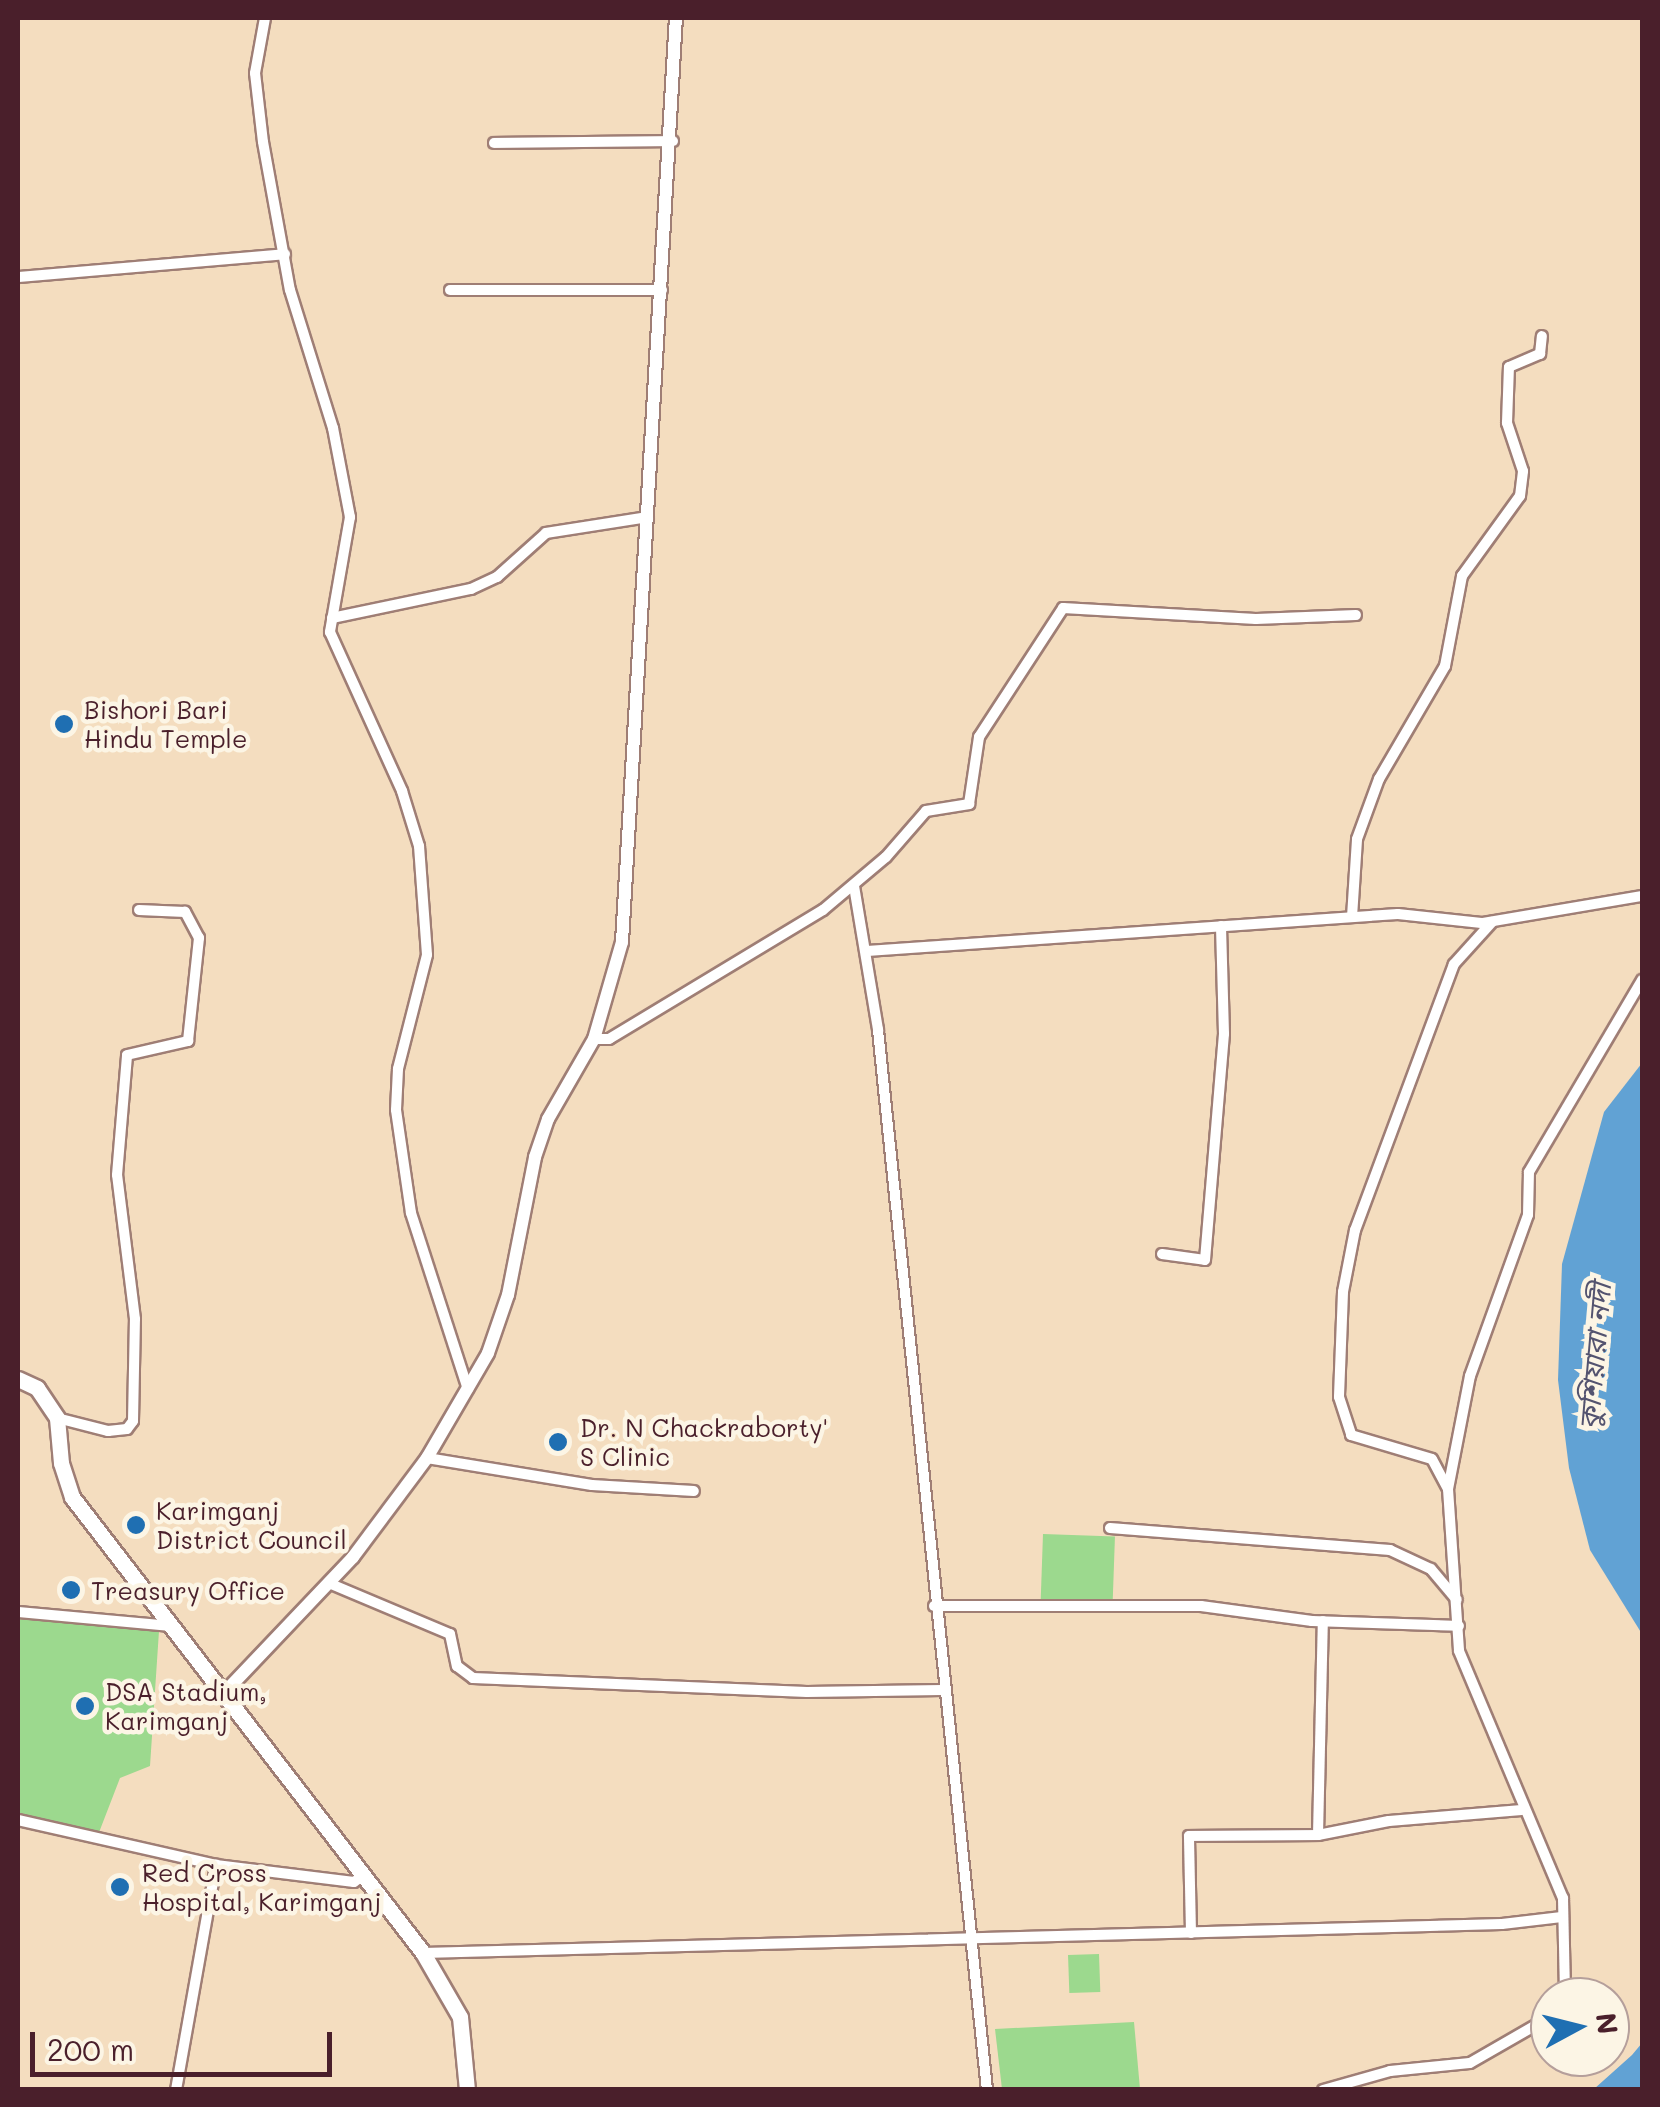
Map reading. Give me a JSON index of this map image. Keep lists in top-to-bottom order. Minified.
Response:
{"water":["কুশিয়ারা নদী"],"places":["Bishori Bari Hindu Temple","Dr. N Chackraborty' S Clinic","Karimganj District Council","Treasury Office","DSA Stadium, Karimganj","Red Cross Hospital, Karimganj"],"scale_bar":"200 m","north":"right"}
